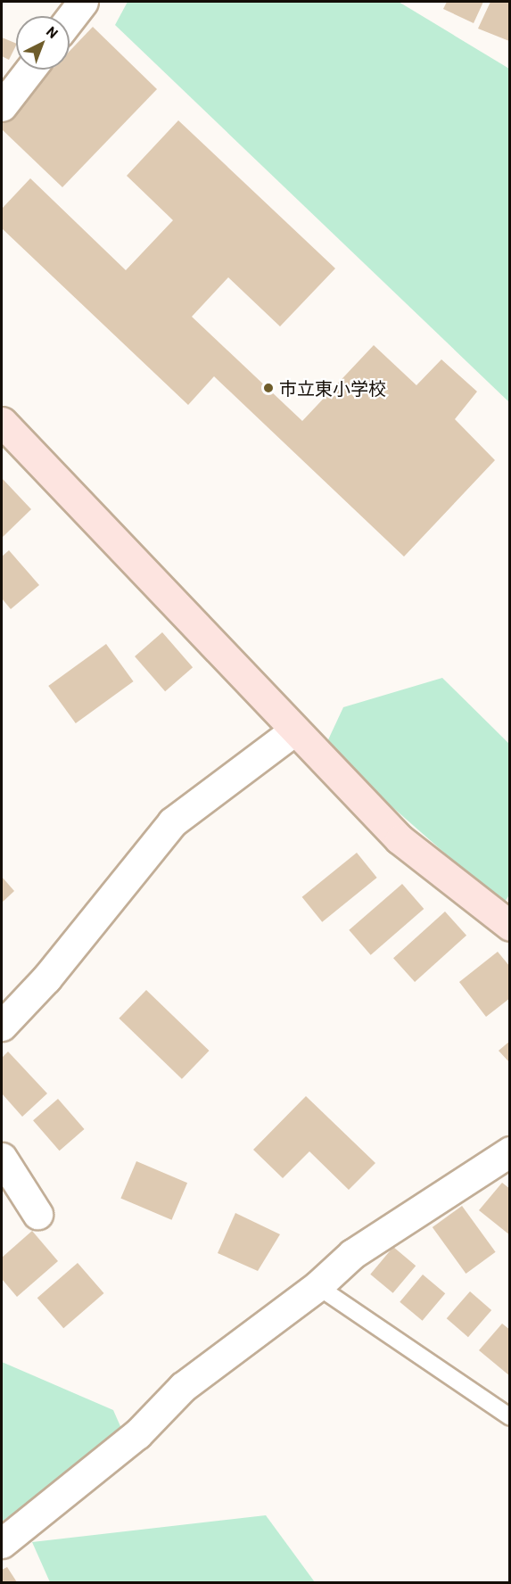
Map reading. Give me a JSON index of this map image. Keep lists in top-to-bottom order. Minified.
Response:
{"places":["市立東小学校"],"north":"top right"}
